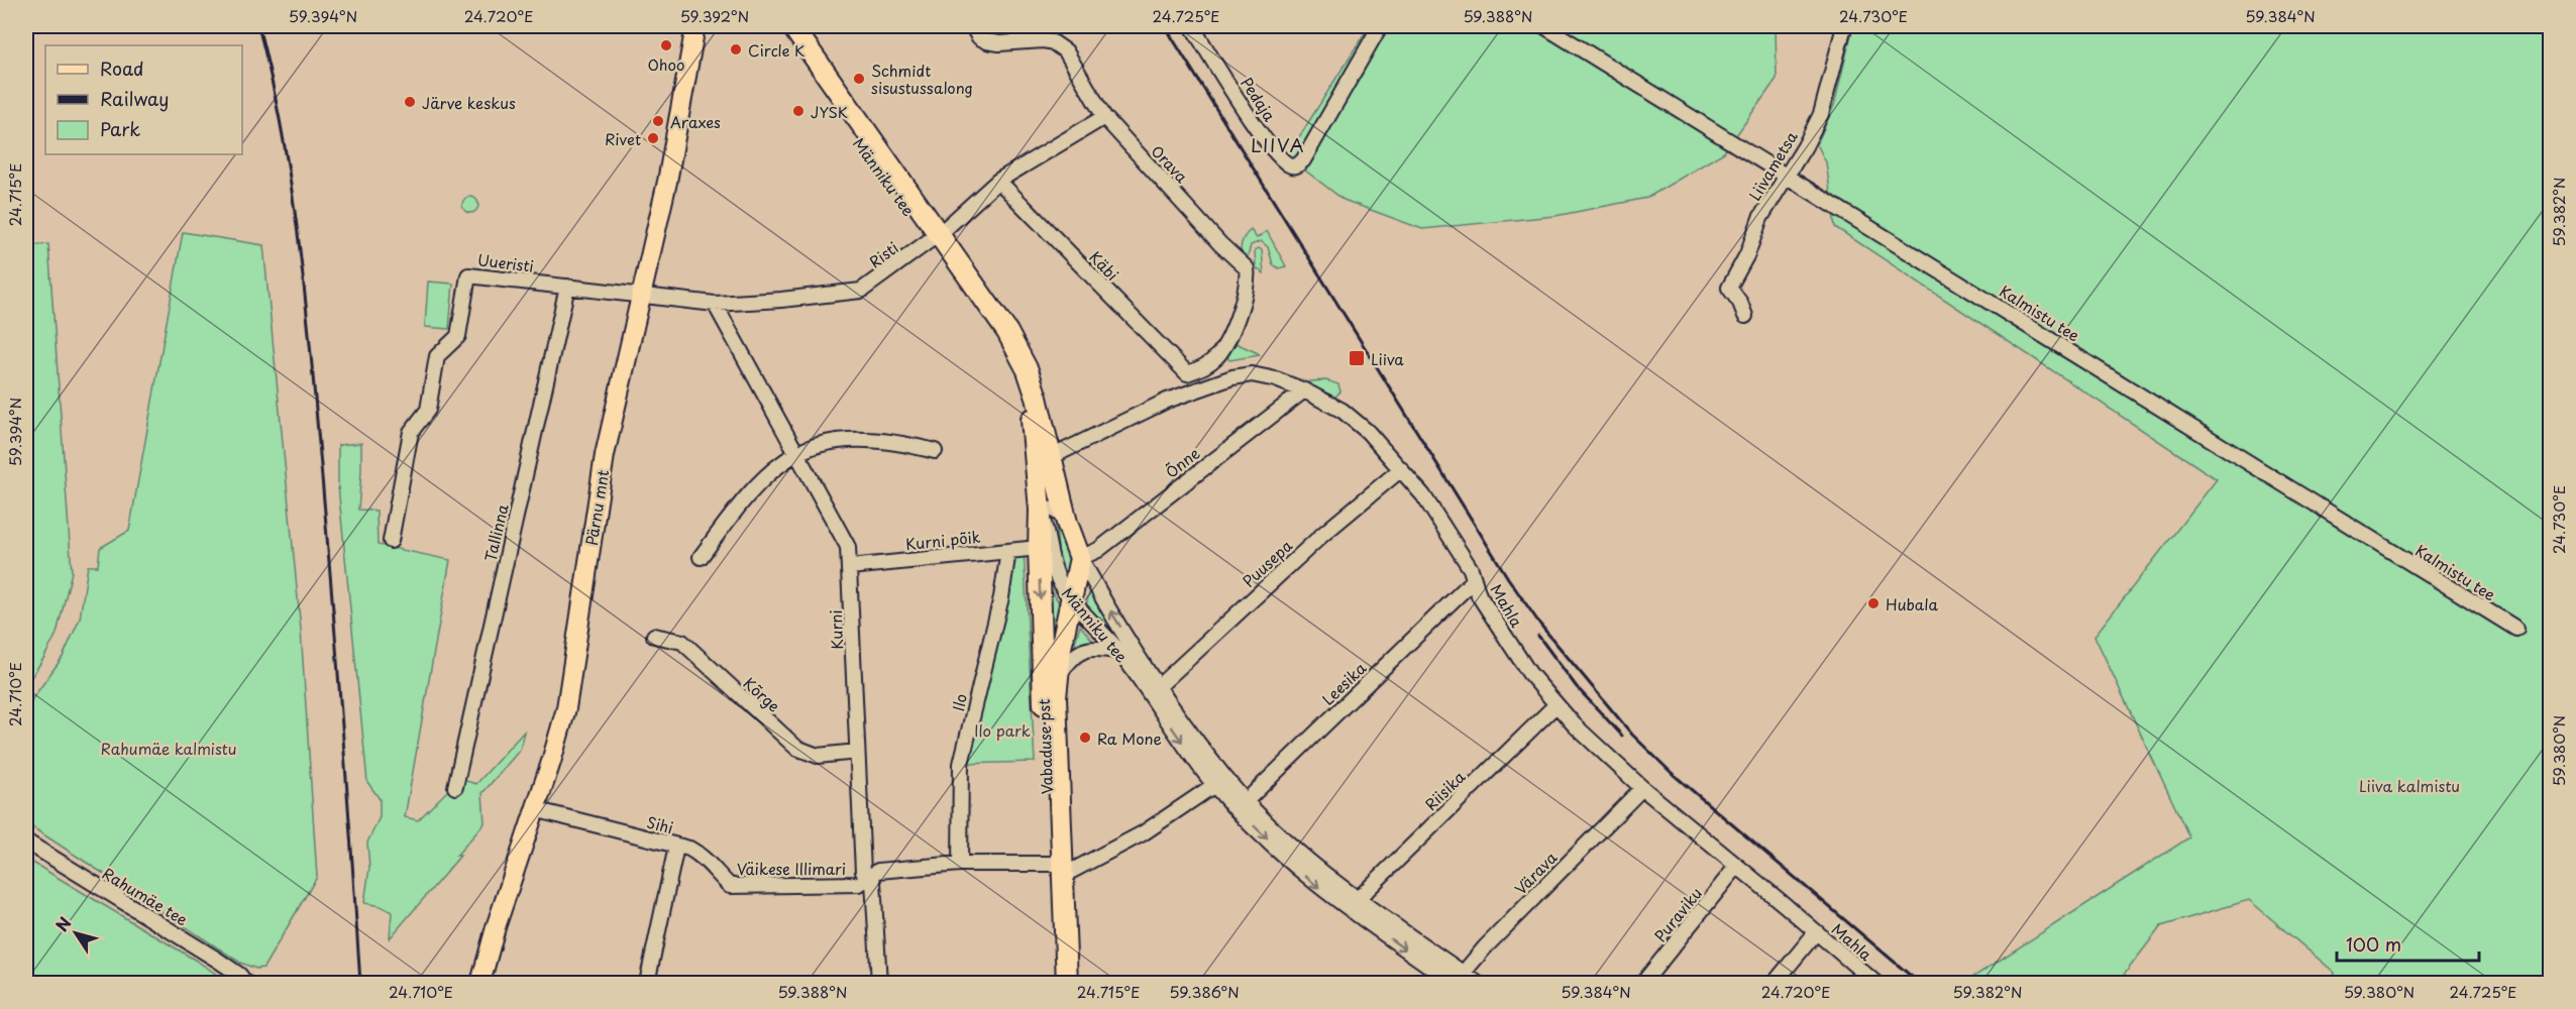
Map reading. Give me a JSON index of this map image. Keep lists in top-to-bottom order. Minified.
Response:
{"streets":{"highway":["Männiku tee","Vabaduse pst"],"main road":["Pärnu mnt"],"street":["Pedaja","Orava","Liivametsa","Risti","Uueristi","Käbi","Kalmistu tee","Õnne","Tallinna","Kurni põik","Puusepa","Mahla","Kurni","Leesika","Kõrge","Ilo","Riisika","Sihi","Väikese Illimari","Värava","Rahumäe tee","Puraviku"]},"crossings":[["Orava","Risti"],["Orava","Käbi"],["Liivametsa","Kalmistu tee"],["Männiku tee","Risti"],["Männiku tee","Õnne"],["Männiku tee","Puusepa"],["Männiku tee","Mahla"],["Männiku tee","Leesika"],["Männiku tee","Vabaduse pst"],["Männiku tee","Riisika"],["Männiku tee","Värava"],["Risti","Uueristi"],["Risti","Käbi"],["Risti","Pärnu mnt"],["Risti","Kurni"],["Uueristi","Pärnu mnt"],["Uueristi","Tallinna"],["Õnne","Mahla"],["Õnne","Vabaduse pst"],["Pärnu mnt","Sihi"],["Kurni põik","Kurni"],["Kurni põik","Ilo"],["Kurni põik","Vabaduse pst"],["Puusepa","Mahla"],["Mahla","Leesika"],["Mahla","Riisika"],["Mahla","Värava"],["Mahla","Puraviku"],["Kurni","Kõrge"],["Kurni","Väikese Illimari"],["Ilo","Väikese Illimari"],["Vabaduse pst","Väikese Illimari"],["Sihi","Väikese Illimari"]],"districts":["LIIVA"],"parks":["Ilo park","Rahumäe kalmistu","Liiva kalmistu"],"places":{"other":["Ohoo","Circle K","Schmidt sisustussalong","Järve keskus","JYSK","Araxes","Rivet","Hubala","Ra Mone"],"transit":["Liiva"]},"legend":["Road","Railway","Park"],"scale_bar":"100 m","north":"top left","coordinates":["59.394°N","24.720°E","59.392°N","24.725°E","59.388°N","24.730°E","59.384°N","24.715°E","59.382°N","24.710°E","59.380°N","59.386°N"]}
